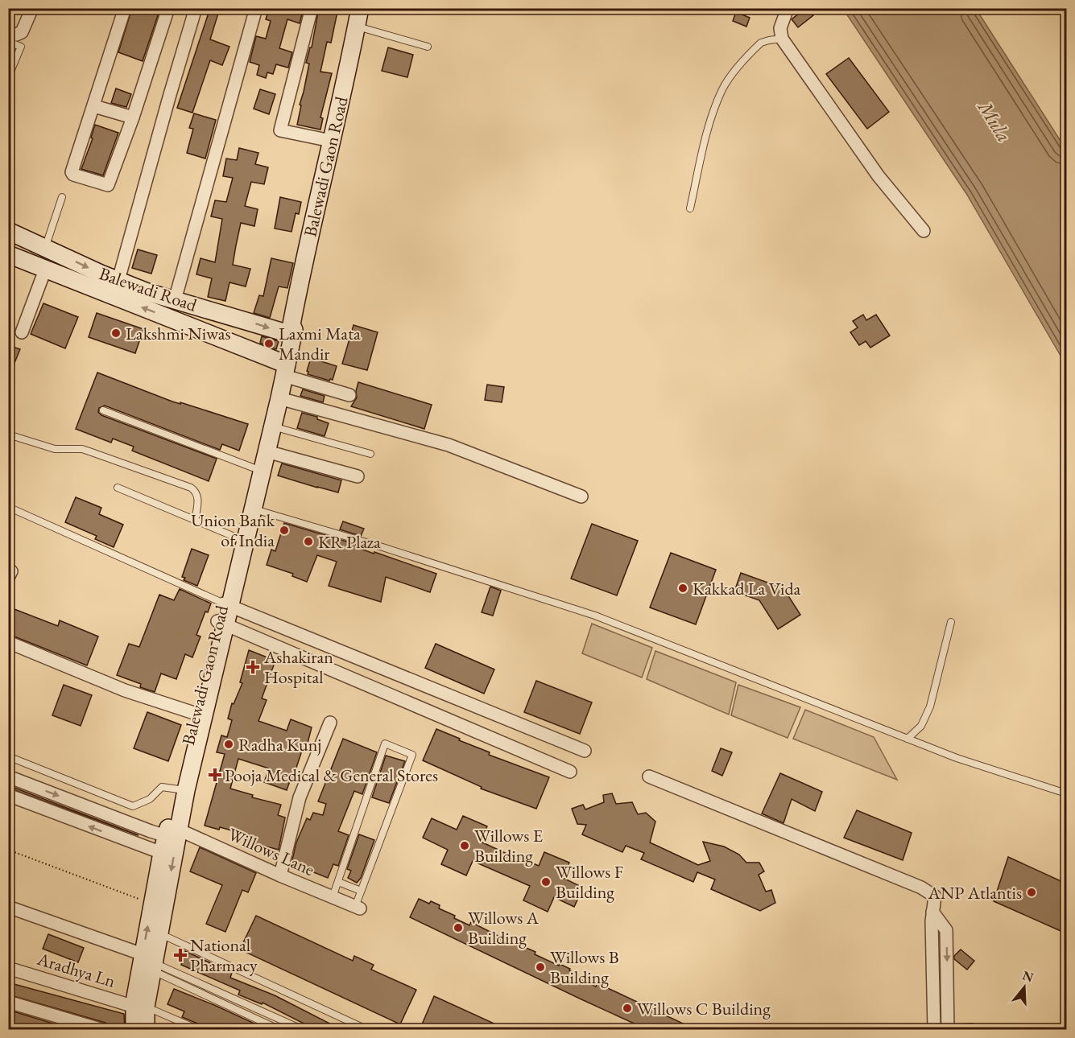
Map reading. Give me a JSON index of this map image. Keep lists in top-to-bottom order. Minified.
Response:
{"streets":{"main road":["Balewadi Gaon Road","Balewadi Road"],"street":["Willows Lane","Aradhya Ln"]},"crossings":[["Balewadi Gaon Road","Balewadi Road"],["Balewadi Gaon Road","Willows Lane"],["Balewadi Gaon Road","Aradhya Ln"]],"water":["Mula"],"places":{"other":["Lakshmi Niwas","Laxmi Mata Mandir","Union Bank of India","KR Plaza","Kakkad La Vida","Radha Kunj","Willows E Building","Willows F Building","ANP Atlantis","Willows A Building","Willows B Building","Willows C Building"],"health":["Ashakiran Hospital","Pooja Medical & General Stores","National Pharmacy"]},"north":"top"}
